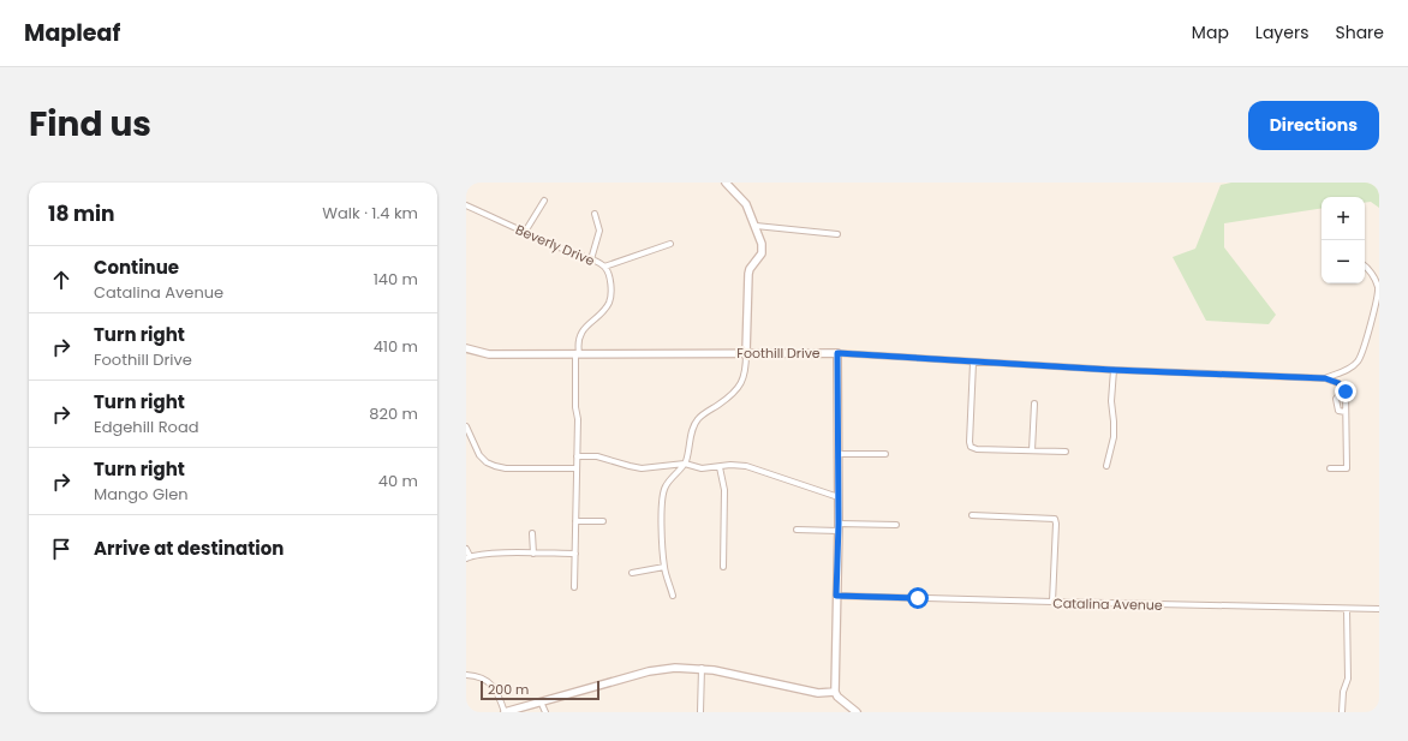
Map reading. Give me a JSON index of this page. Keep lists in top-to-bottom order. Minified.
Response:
{"streets":{"street":["Beverly Drive","Foothill Drive","Catalina Avenue"]},"crossings":[["Beverly Drive","Foothill Drive"],["Foothill Drive","Catalina Avenue"]],"scale_bar":"200 m","page":{"header":"Mapleaf","nav":["Map","Layers","Share"],"title":"Find us","buttons":"Directions","heading":["18 min","Walk · 1.4 km"],"map_buttons":["+","−"],"list":[["Continue","Catalina Avenue","140 m"],["Turn right","Foothill Drive","410 m"],["Turn right","Edgehill Road","820 m"],["Turn right","Mango Glen","40 m"],"Arrive at destination"],"scale":"200 m"}}
